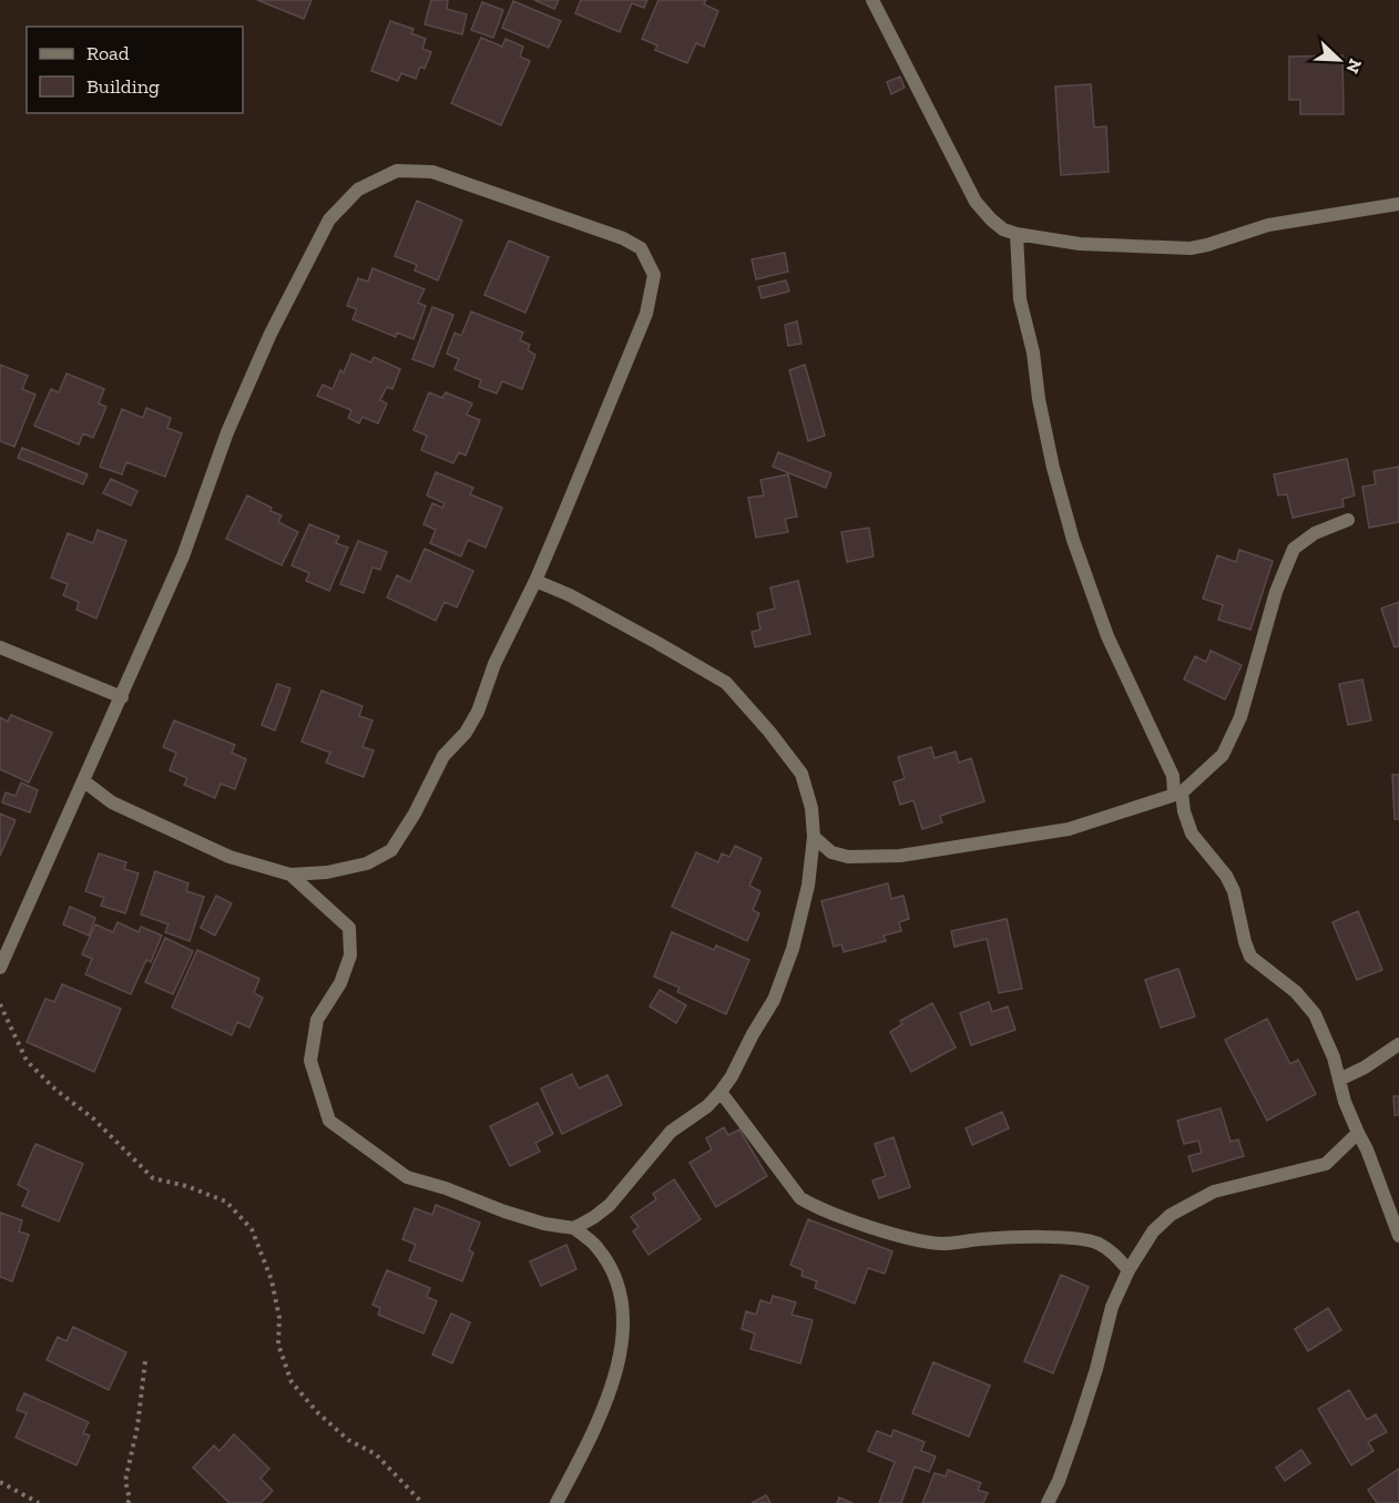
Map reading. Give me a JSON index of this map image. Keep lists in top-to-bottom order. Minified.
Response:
{"legend":["Road","Building"],"north":"bottom right"}
